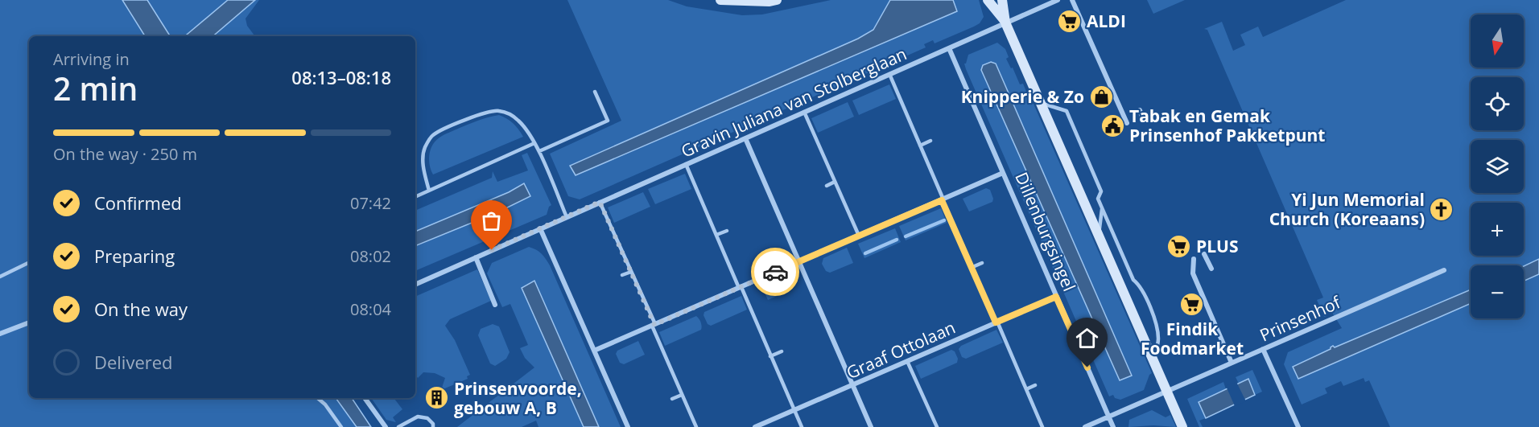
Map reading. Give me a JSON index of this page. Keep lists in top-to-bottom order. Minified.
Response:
{"streets":{"street":["Gravin Juliana van Stolberglaan","Dillenburgsingel","Prinsenhof","Graaf Ottolaan"]},"crossings":[["Gravin Juliana van Stolberglaan","Dillenburgsingel"],["Dillenburgsingel","Prinsenhof"],["Dillenburgsingel","Graaf Ottolaan"]],"places":{"supermarket":["ALDI","PLUS","Findik Foodmarket"],"shop":["Knipperie & Zo"],"public building":["Tabak en Gemak Prinsenhof Pakketpunt"],"church":["Yi Jun Memorial Church (Koreaans)"],"building":["Prinsenvoorde, gebouw A, B"]},"north":"bottom","page":{"map_buttons":["+","−"],"heading":["2 min","Arriving in","08:13–08:18"],"bar":"On the way · 250 m","list":[["Confirmed","07:42"],["Preparing","08:02"],["On the way","08:04"],"Delivered"]}}
